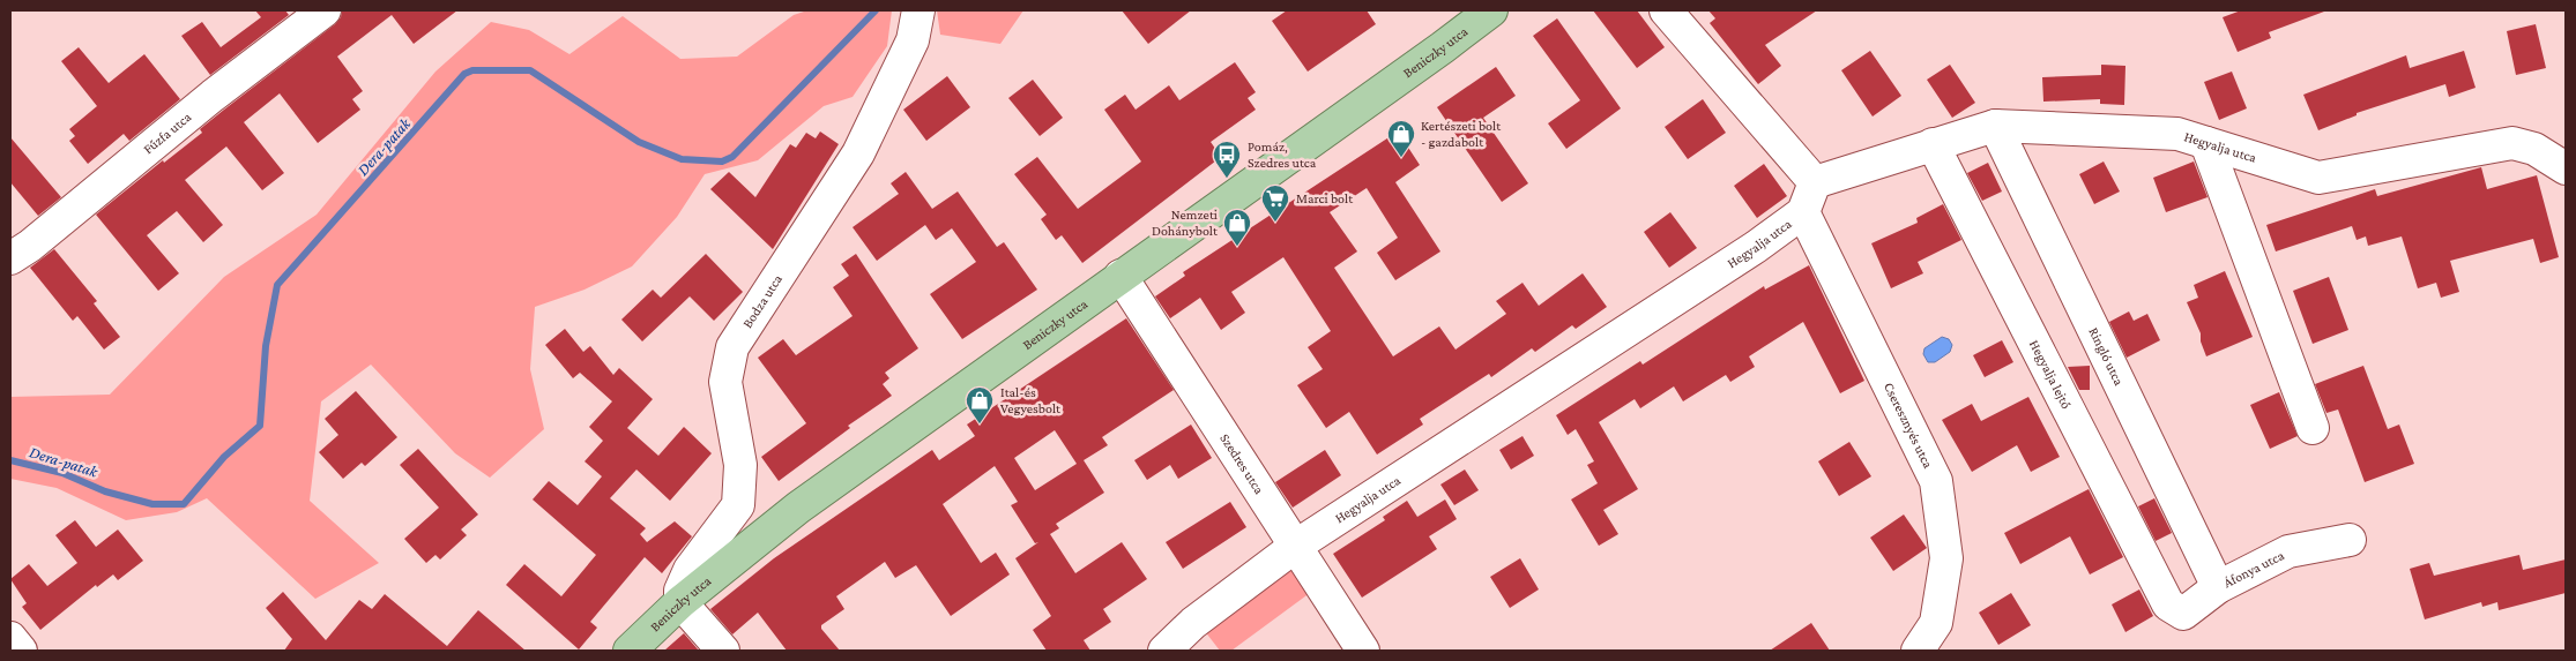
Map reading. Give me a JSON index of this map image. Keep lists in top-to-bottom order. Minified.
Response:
{"streets":{"main road":["Beniczky utca"],"street":["Fűzfa utca","Hegyalja utca","Bodza utca","Ringló utca","Hegyalja lejtő","Cseresznyés utca","Szedres utca","Áfonya utca"]},"crossings":[["Beniczky utca","Bodza utca"],["Beniczky utca","Szedres utca"],["Hegyalja utca","Ringló utca"],["Hegyalja utca","Hegyalja lejtő"],["Hegyalja utca","Cseresznyés utca"],["Hegyalja utca","Szedres utca"],["Ringló utca","Áfonya utca"],["Hegyalja lejtő","Áfonya utca"]],"water":["Dera-patak"],"places":{"shop":["Kertészeti bolt - gazdabolt","Nemzeti Dohánybolt","Ital-és Vegyesbolt"],"bus stop":["Pomáz, Szedres utca"],"supermarket":["Marci bolt"]}}
